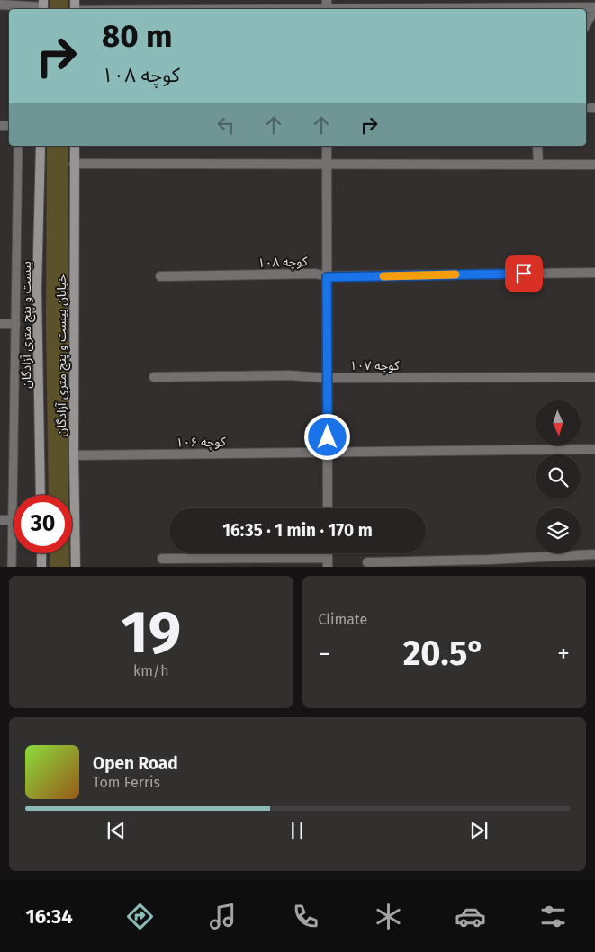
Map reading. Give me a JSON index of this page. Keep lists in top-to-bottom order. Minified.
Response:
{"streets":{"main road":["بیست و پنج متری آزادگان","خیابان بیست و پنج متری آزادگان"],"street":["۱۰۸ کوچه","۱۰۷ کوچه","۱۰۶ کوچه"]},"crossings":[["خیابان بیست و پنج متری آزادگان","۱۰۶ کوچه"]],"north":"bottom","page":{"turn":["80 m","۱۰۸ کوچه"],"limit":"30","trip":"16:35 · 1 min · 170 m","tile":[["19","km/h"],"Climate"],"heat":["−","20.5°","+"],"song":["Open Road","Tom Ferris"],"tabs":"16:34"}}
